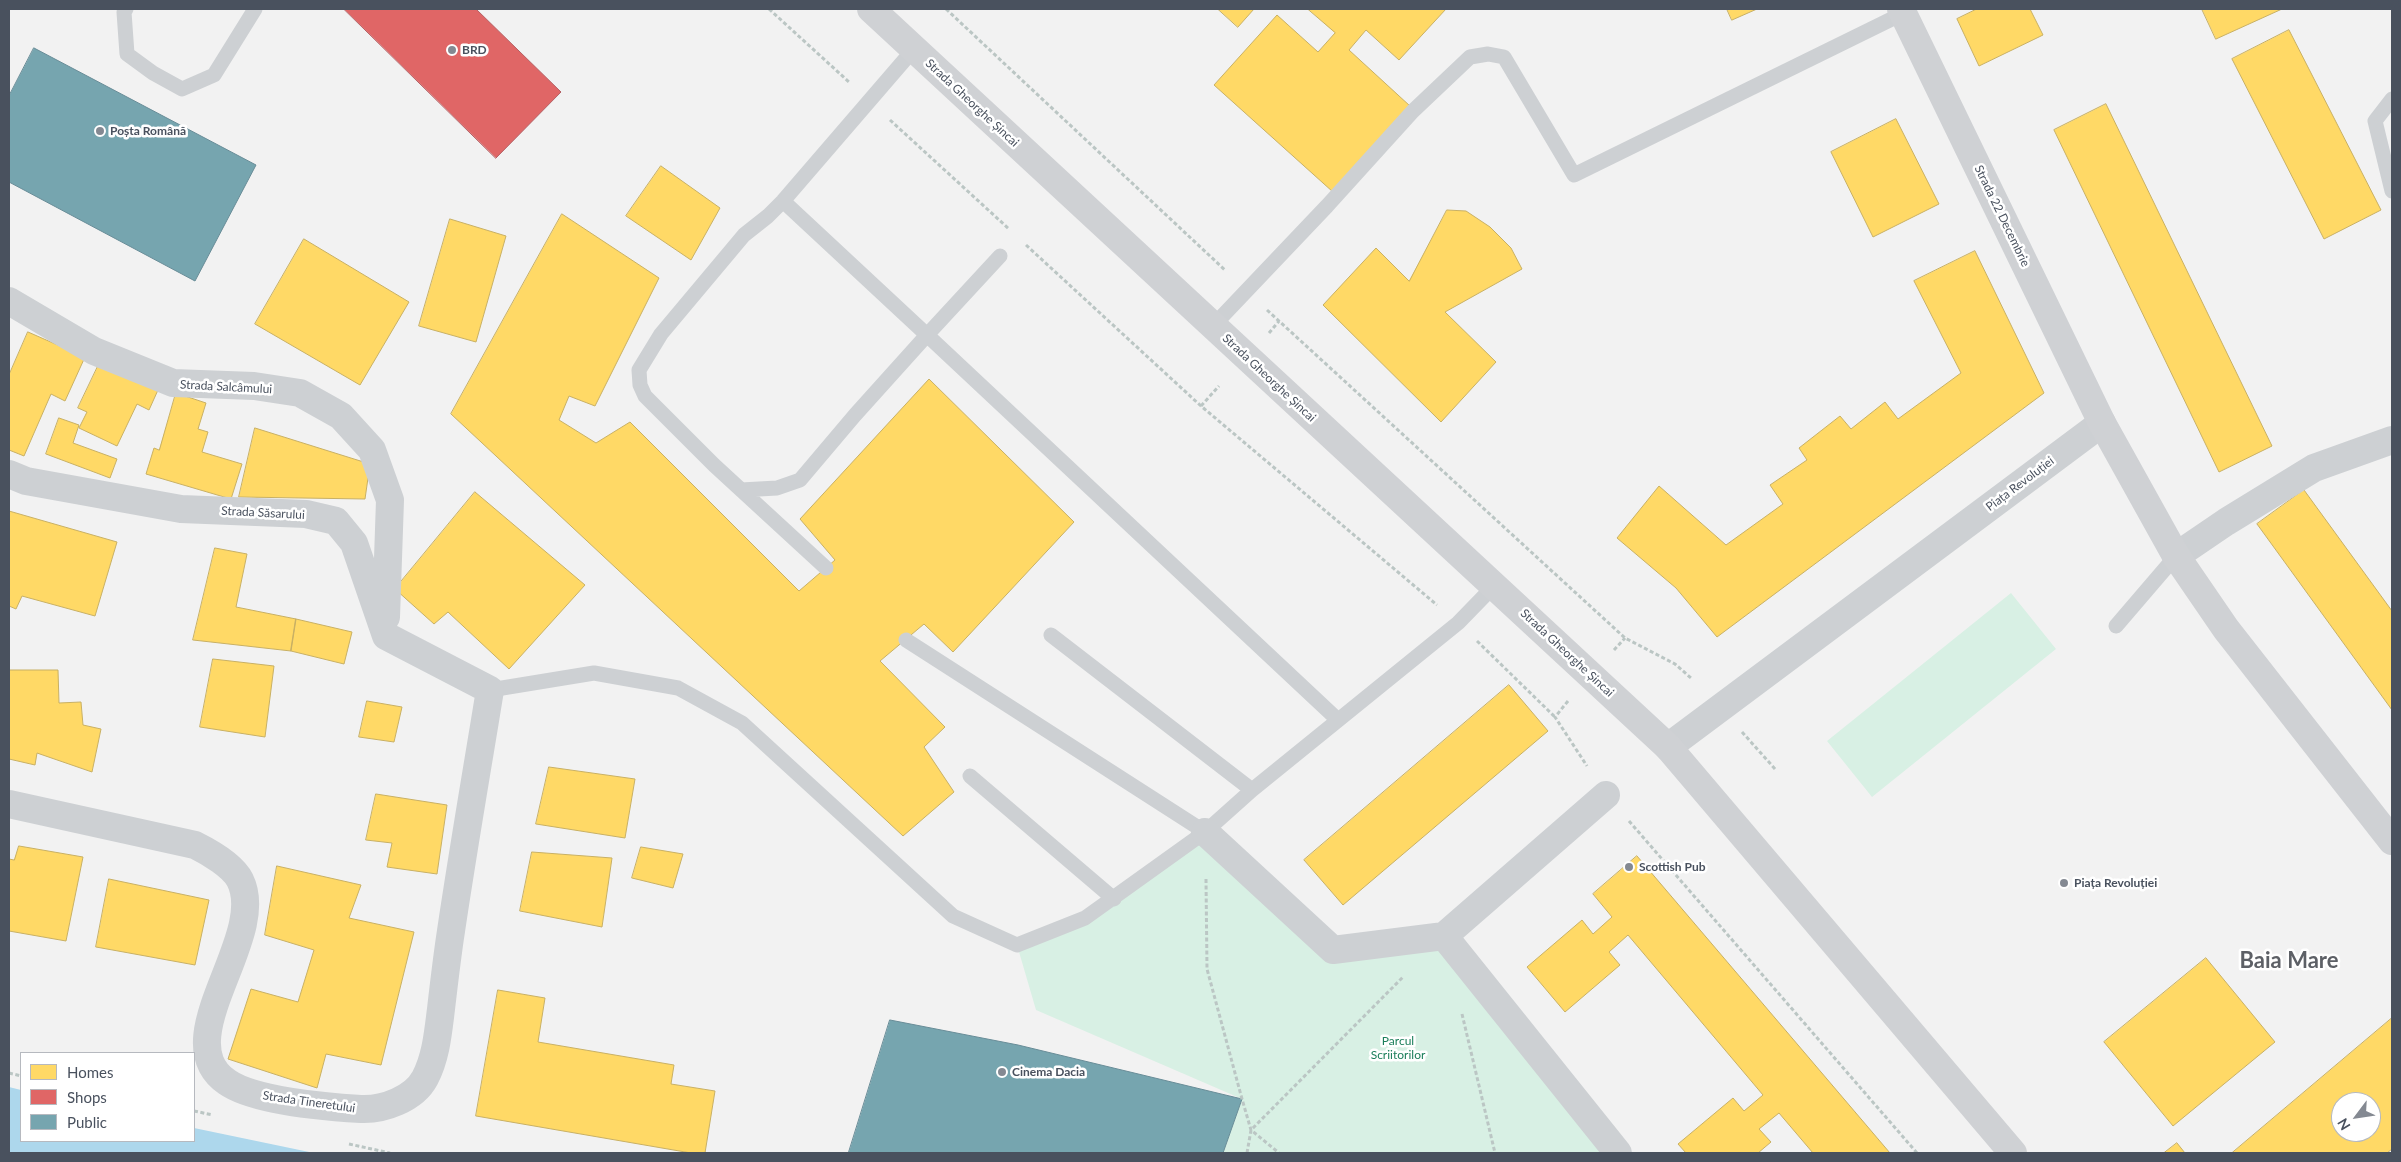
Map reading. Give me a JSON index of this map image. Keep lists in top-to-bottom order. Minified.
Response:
{"streets":{"main road":["Strada Gheorghe Șincai","Strada 22 Decembrie"],"street":["Strada Salcâmului","Piața Revoluției","Strada Săsarului","Strada Tineretului"]},"crossings":[["Strada Gheorghe Șincai","Piața Revoluției"],["Strada 22 Decembrie","Piața Revoluției"],["Strada Salcâmului","Strada Săsarului"]],"districts":["Baia Mare"],"parks":["Parcul Scriitorilor"],"places":["BRD","Poșta Română","Scottish Pub","Piața Revoluției","Cinema Dacia"],"legend":["Homes","Shops","Public"],"north":"bottom left"}
